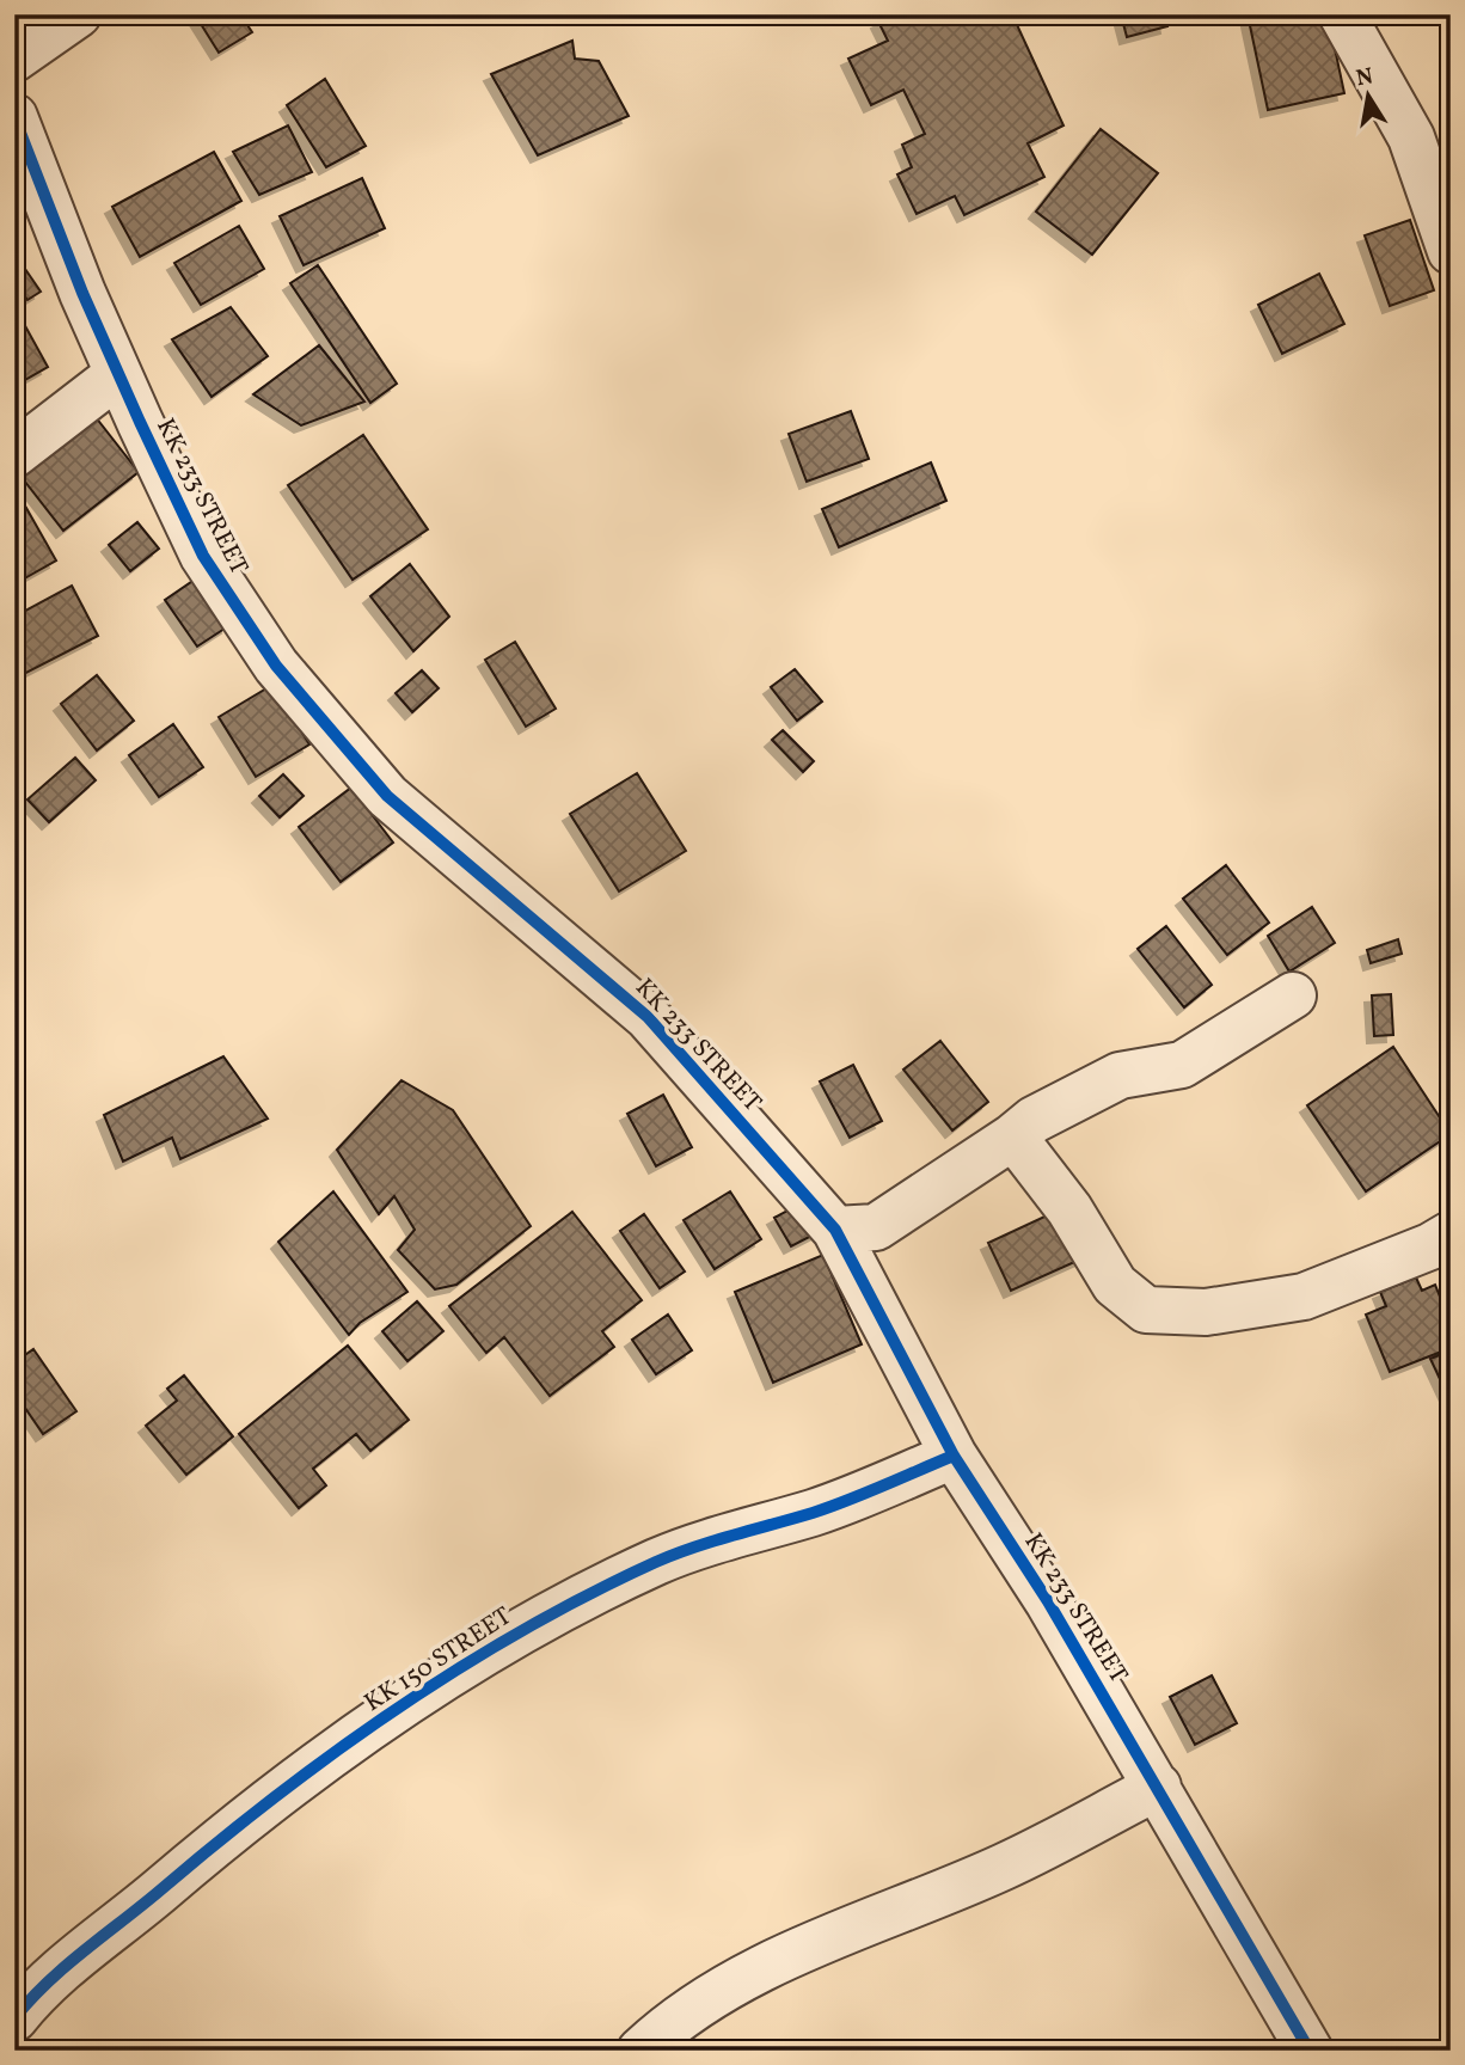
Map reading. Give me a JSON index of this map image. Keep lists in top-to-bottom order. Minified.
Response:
{"streets":{"street":["KK 233 STREET","KK 150 STREET"]},"crossings":[["KK 233 STREET","KK 150 STREET"]],"north":"top"}
